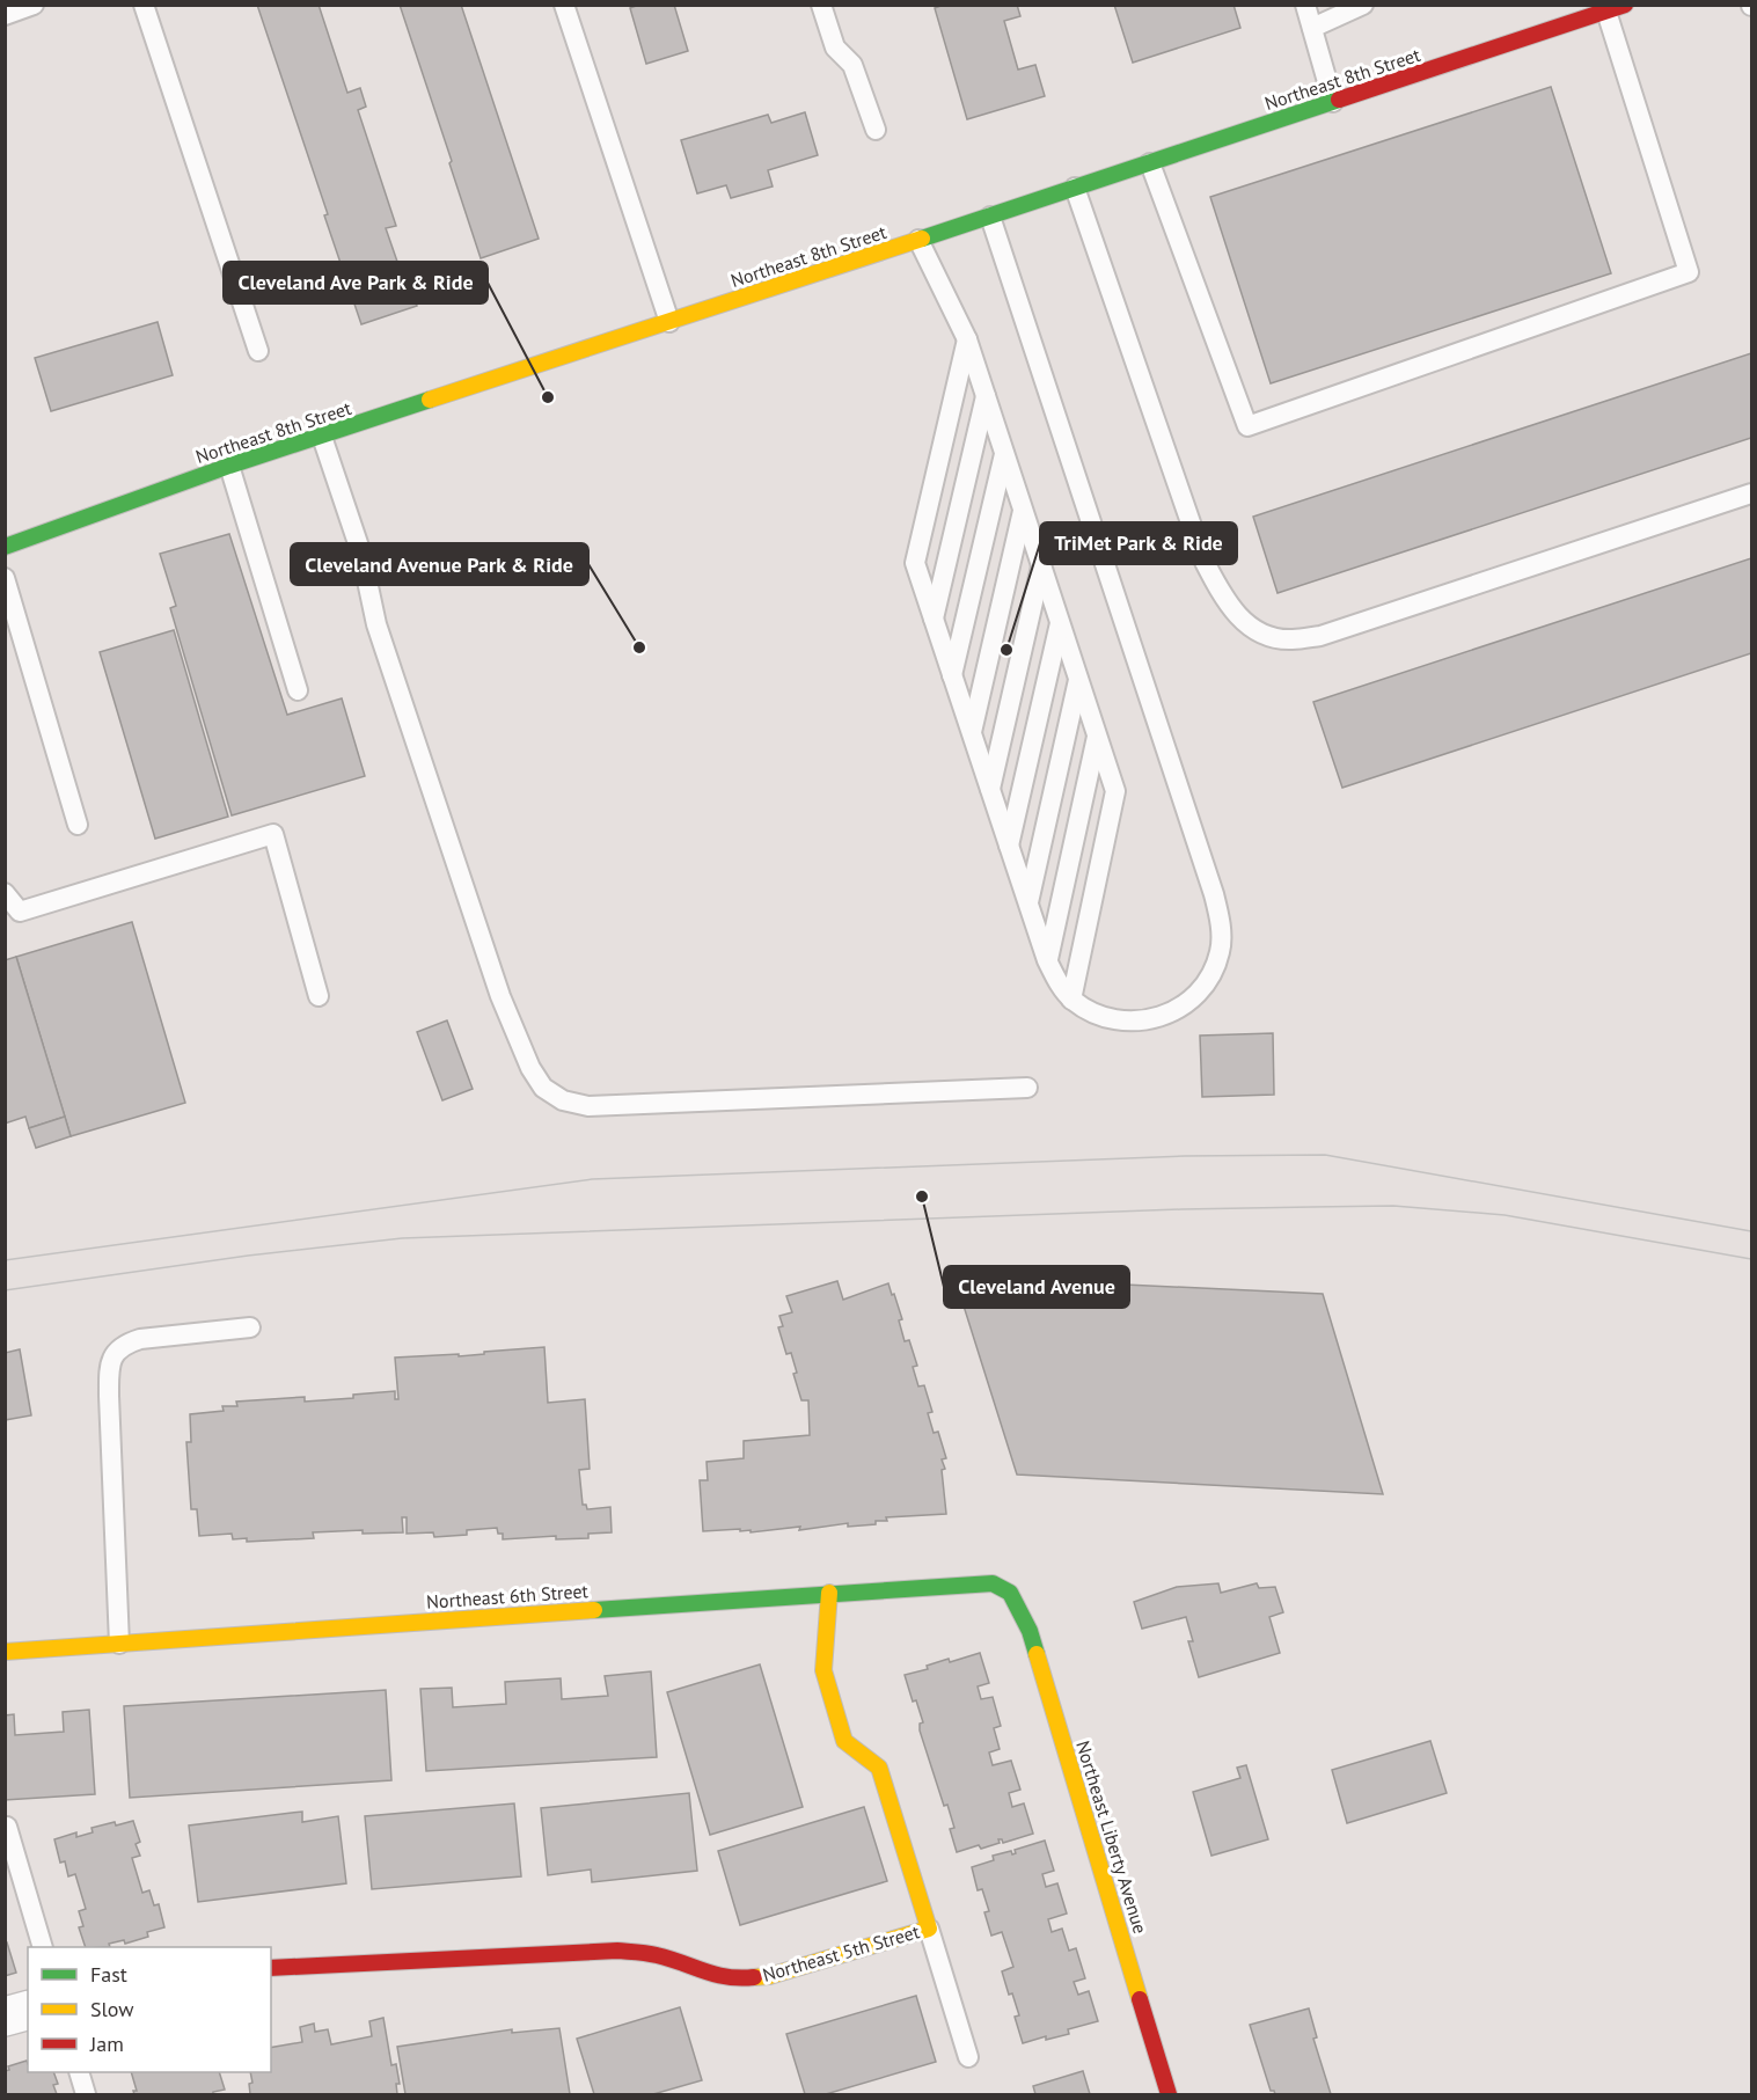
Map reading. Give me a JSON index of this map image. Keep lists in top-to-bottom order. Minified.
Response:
{"streets":{"street":["Northeast 8th Street","Northeast 6th Street","Northeast Liberty Avenue","Northeast 5th Street"]},"crossings":[["Northeast 6th Street","Northeast Liberty Avenue"],["Northeast 6th Street","Northeast 5th Street"]],"places":["Cleveland Ave Park & Ride","Cleveland Avenue Park & Ride","TriMet Park & Ride","Cleveland Avenue"],"legend":["Fast","Slow","Jam"]}
